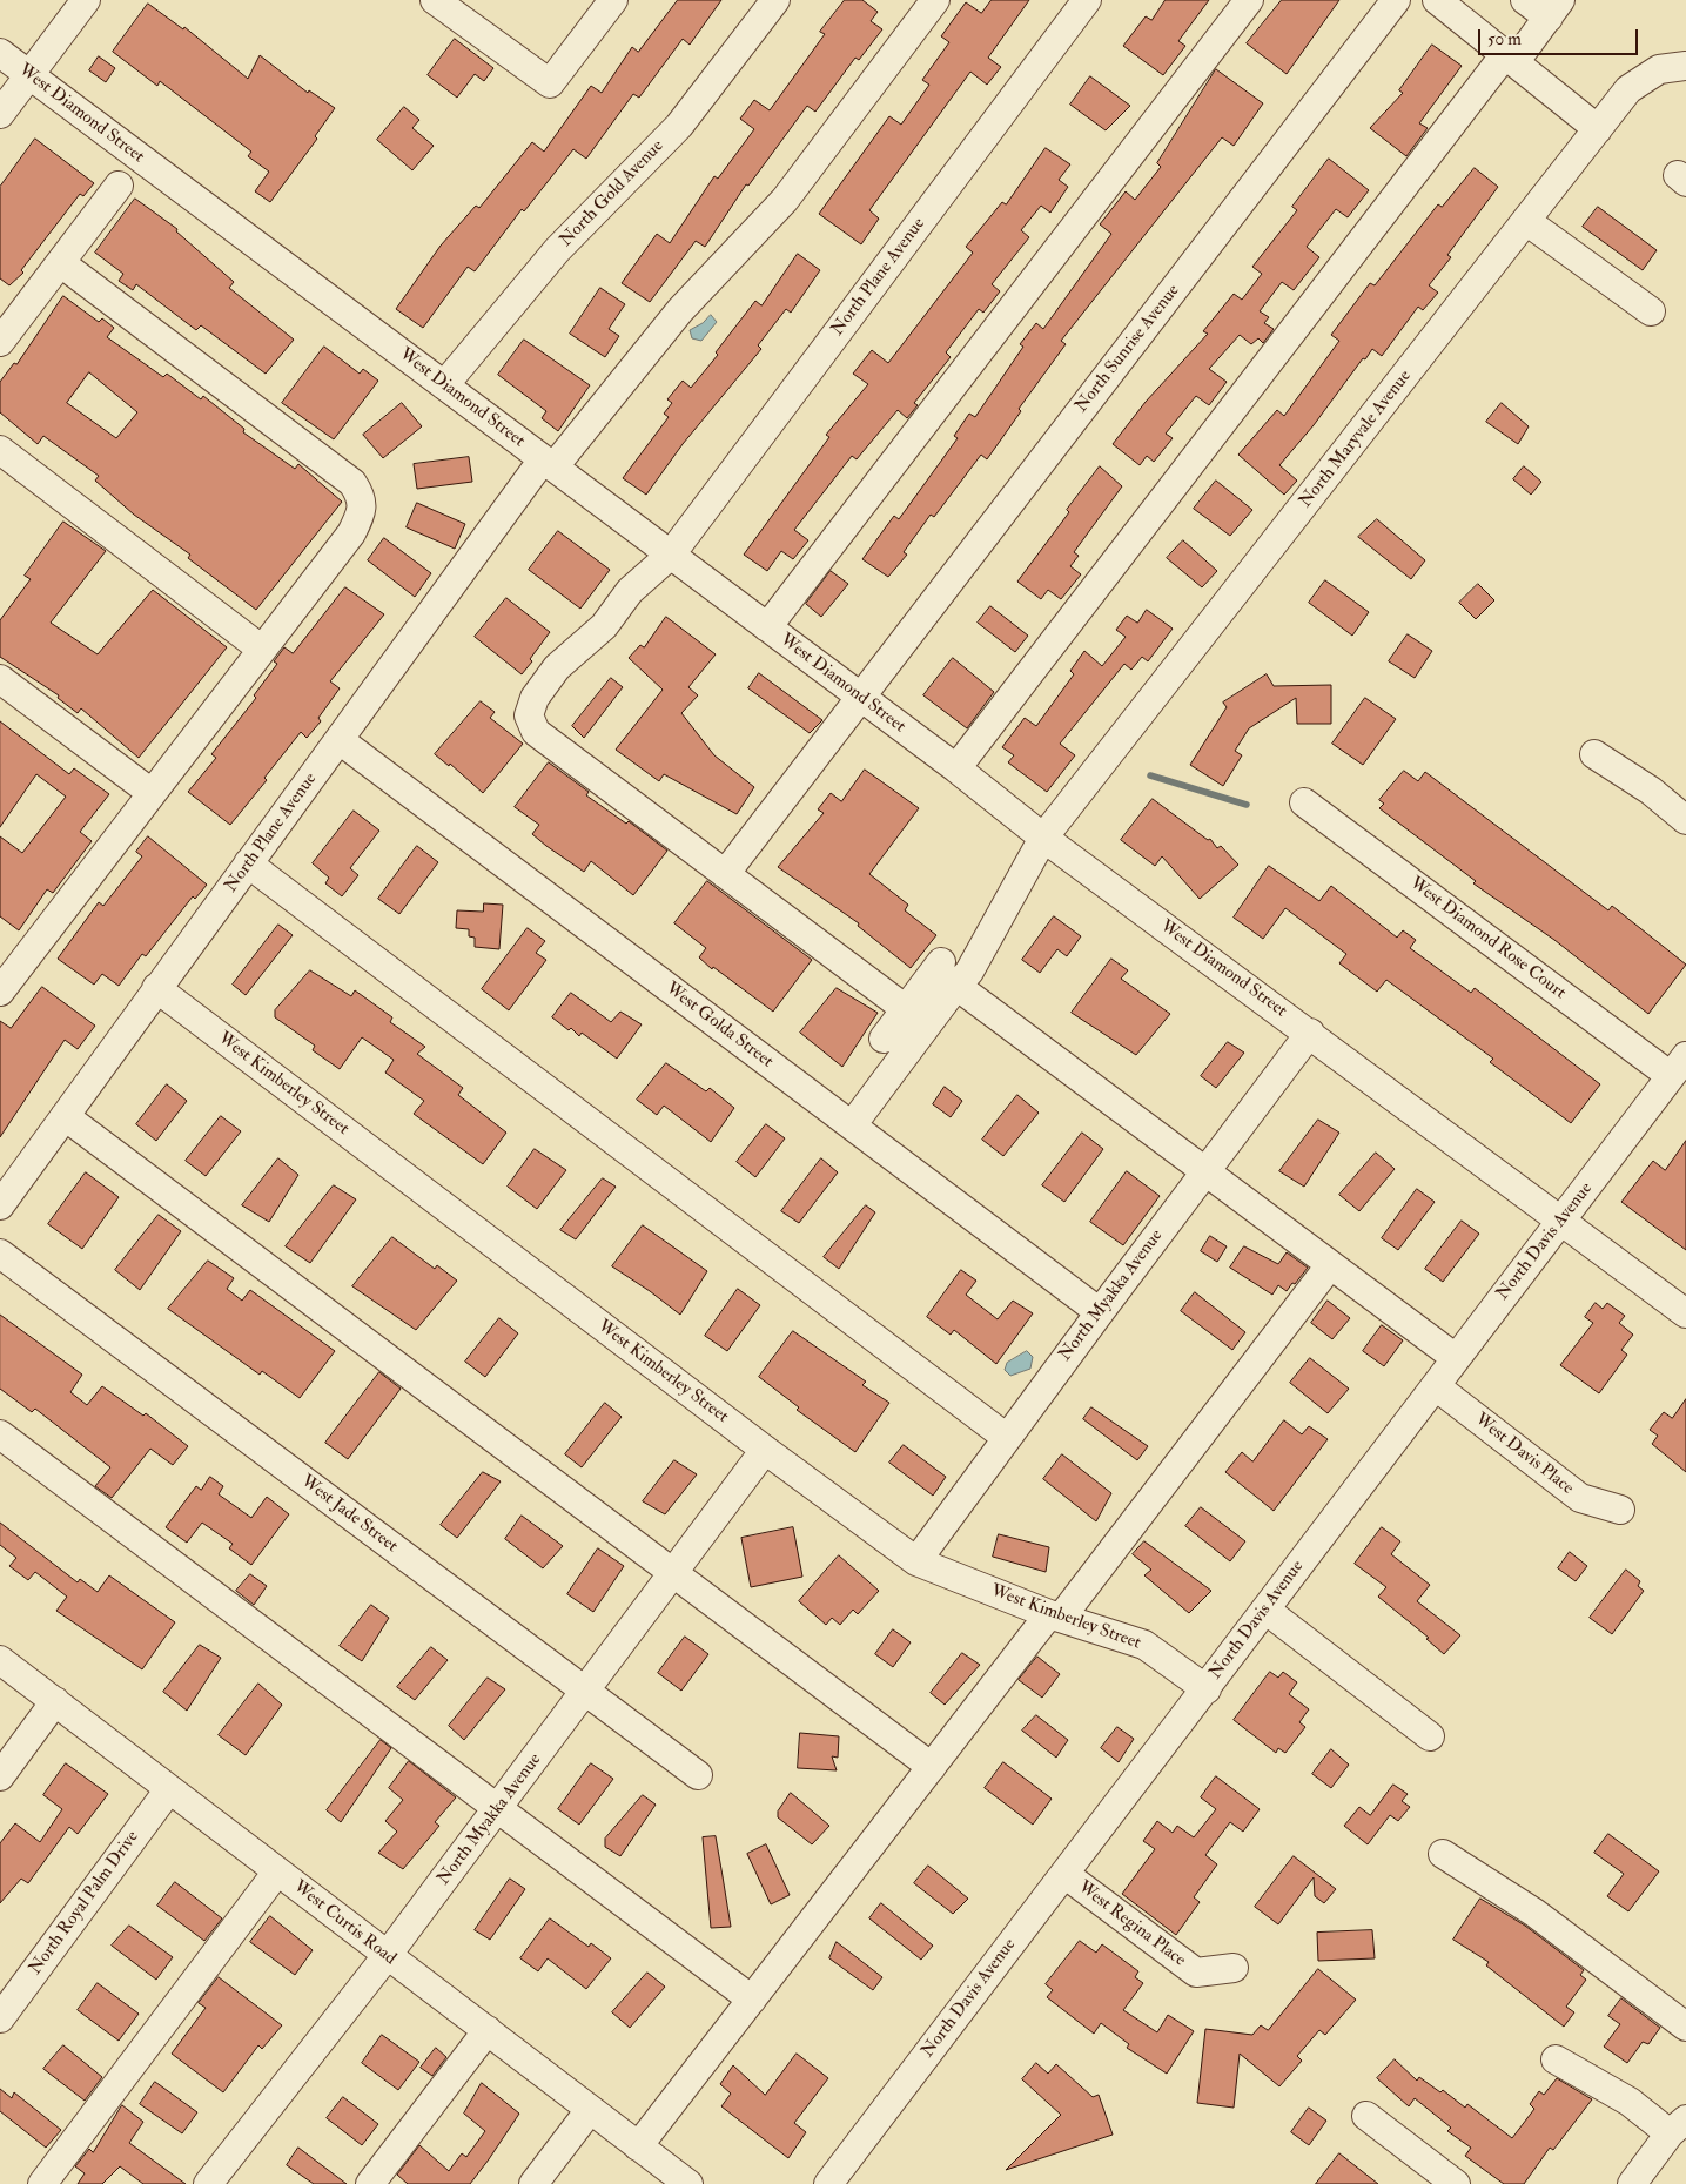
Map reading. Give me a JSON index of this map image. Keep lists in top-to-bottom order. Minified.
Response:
{"streets":{"street":["West Diamond Street","North Gold Avenue","North Plane Avenue","North Sunrise Avenue","North Maryvale Avenue","West Diamond Rose Court","West Golda Street","West Kimberley Street","North Davis Avenue","North Myakka Avenue","West Davis Place","West Jade Street","North Royal Palm Drive","West Curtis Road","West Regina Place"]},"crossings":[["West Diamond Street","North Gold Avenue"],["West Diamond Street","North Plane Avenue"],["West Diamond Street","North Sunrise Avenue"],["West Diamond Street","North Maryvale Avenue"],["West Diamond Street","North Davis Avenue"],["West Diamond Street","North Myakka Avenue"],["North Plane Avenue","North Sunrise Avenue"],["North Plane Avenue","West Golda Street"],["North Plane Avenue","West Kimberley Street"],["North Maryvale Avenue","West Golda Street"],["West Diamond Rose Court","North Davis Avenue"],["West Golda Street","North Myakka Avenue"],["West Kimberley Street","North Davis Avenue"],["West Kimberley Street","North Myakka Avenue"],["North Davis Avenue","West Davis Place"],["North Davis Avenue","West Regina Place"],["North Myakka Avenue","West Jade Street"],["North Myakka Avenue","West Curtis Road"],["North Royal Palm Drive","West Curtis Road"]],"scale_bar":"50 m"}
